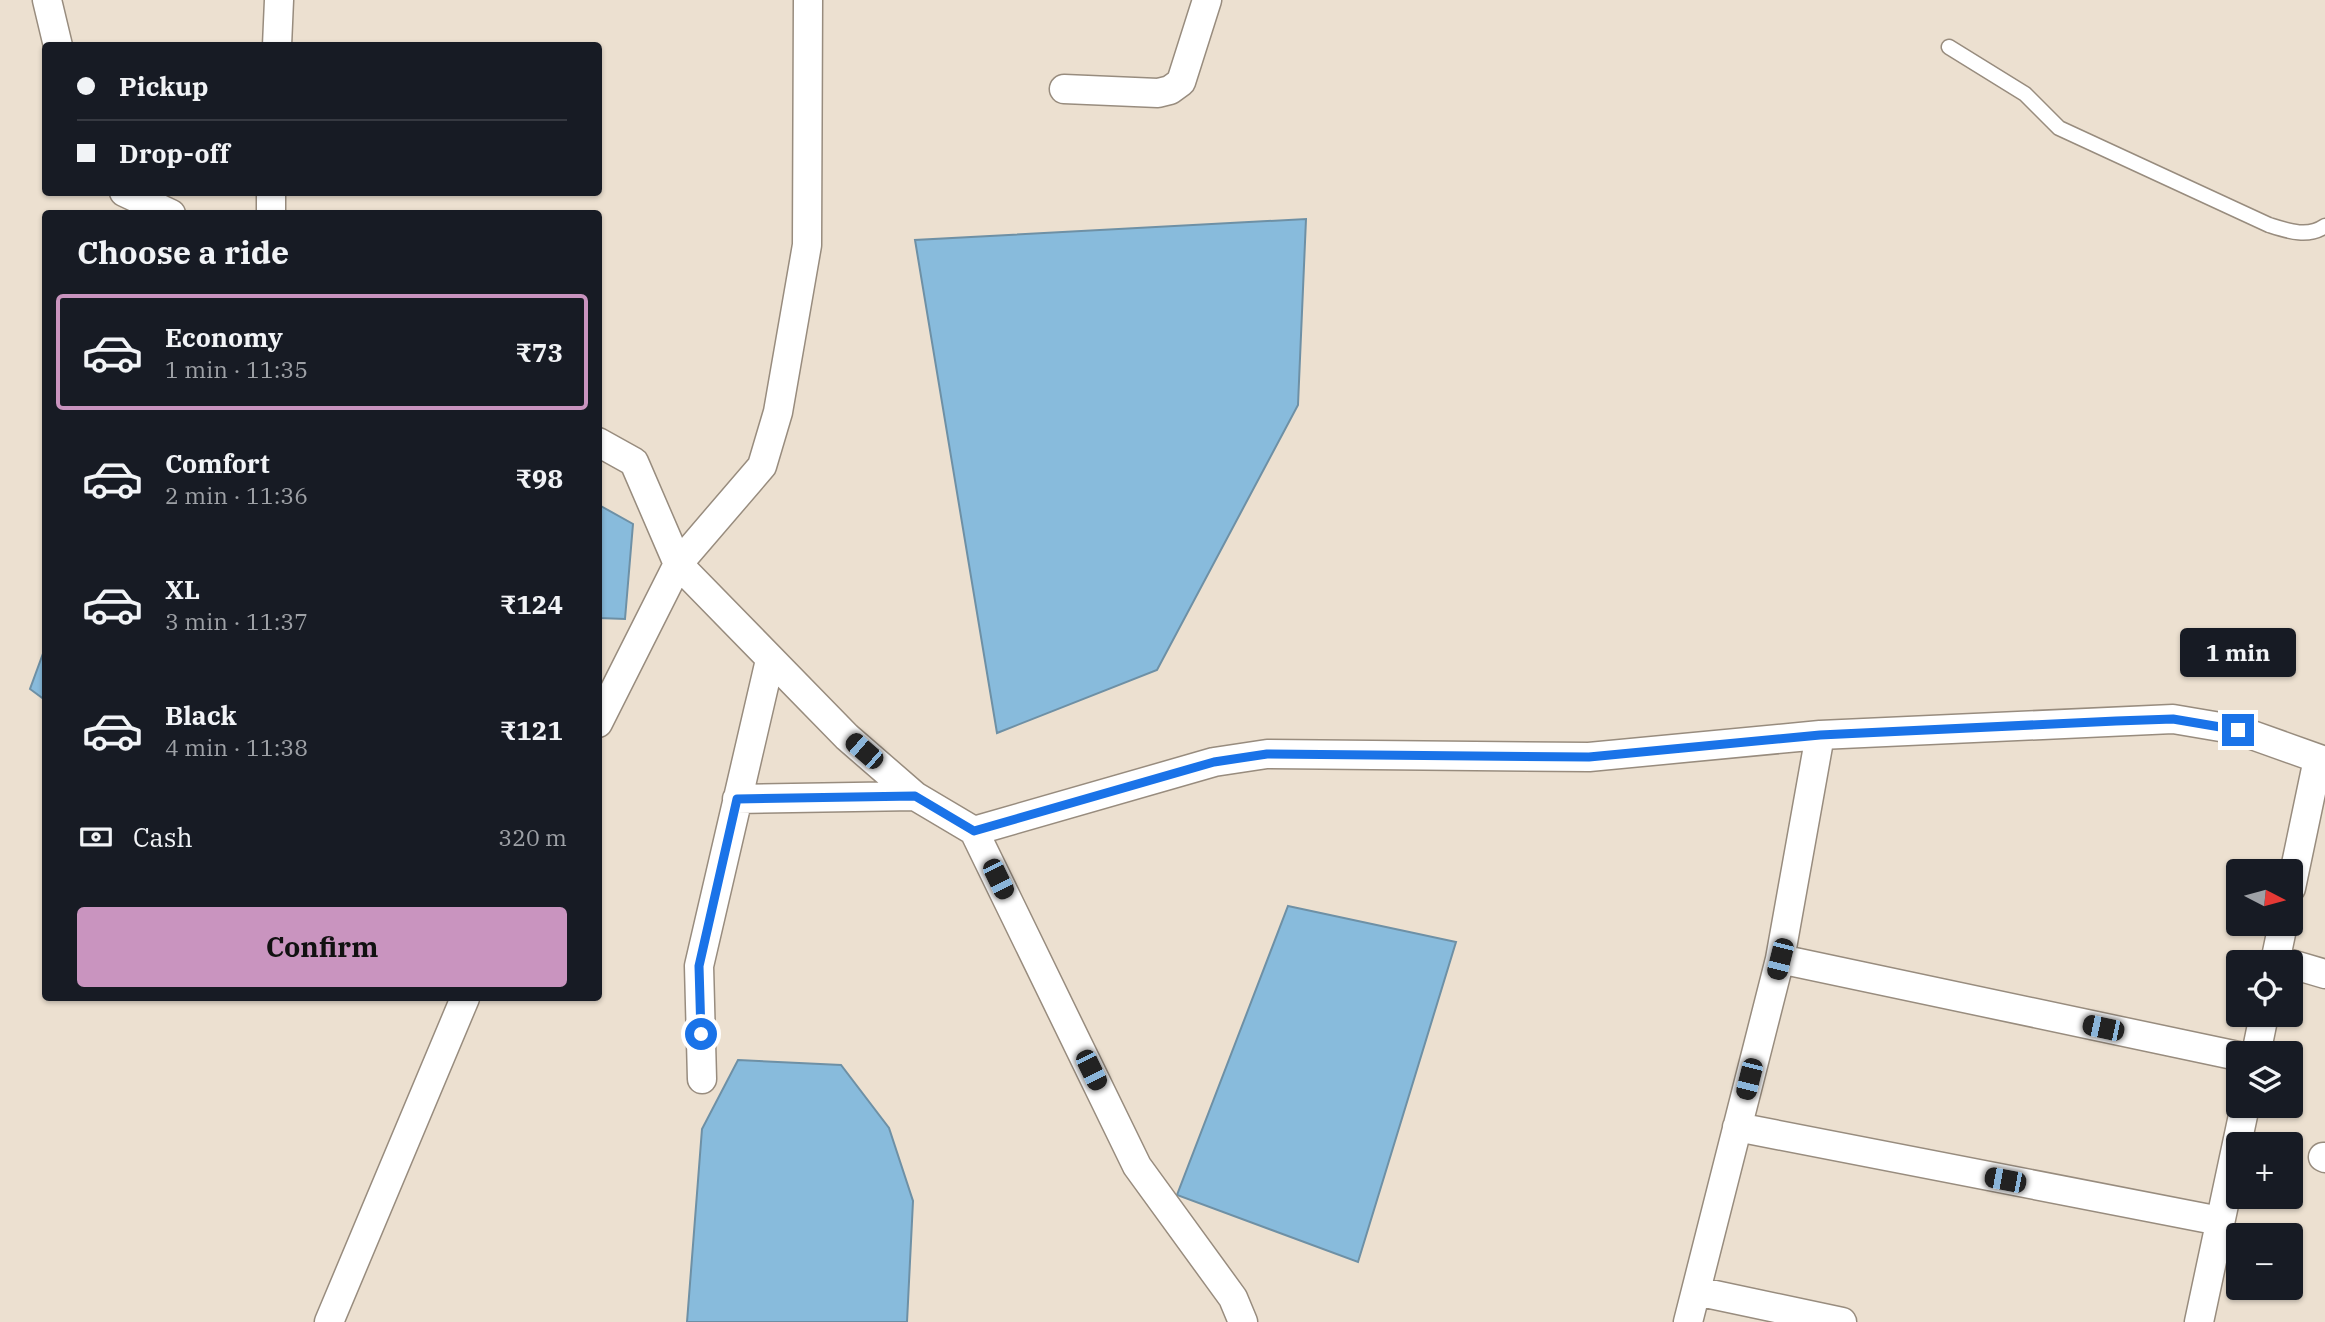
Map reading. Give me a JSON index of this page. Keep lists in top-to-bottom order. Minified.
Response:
{"north":"right","page":{"banner":["Pickup","Drop-off"],"heading":"Choose a ride","list":[{"name":"Economy","note":"1 min · 11:35","value":"₹73"},{"name":"Comfort","note":"2 min · 11:36","value":"₹98"},{"name":"XL","note":"3 min · 11:37","value":"₹124"},{"name":"Black","note":"4 min · 11:38","value":"₹121"}],"bubble":"1 min","pay":["Cash","320 m"],"map_buttons":["+","−"],"buttons":"Confirm"}}
